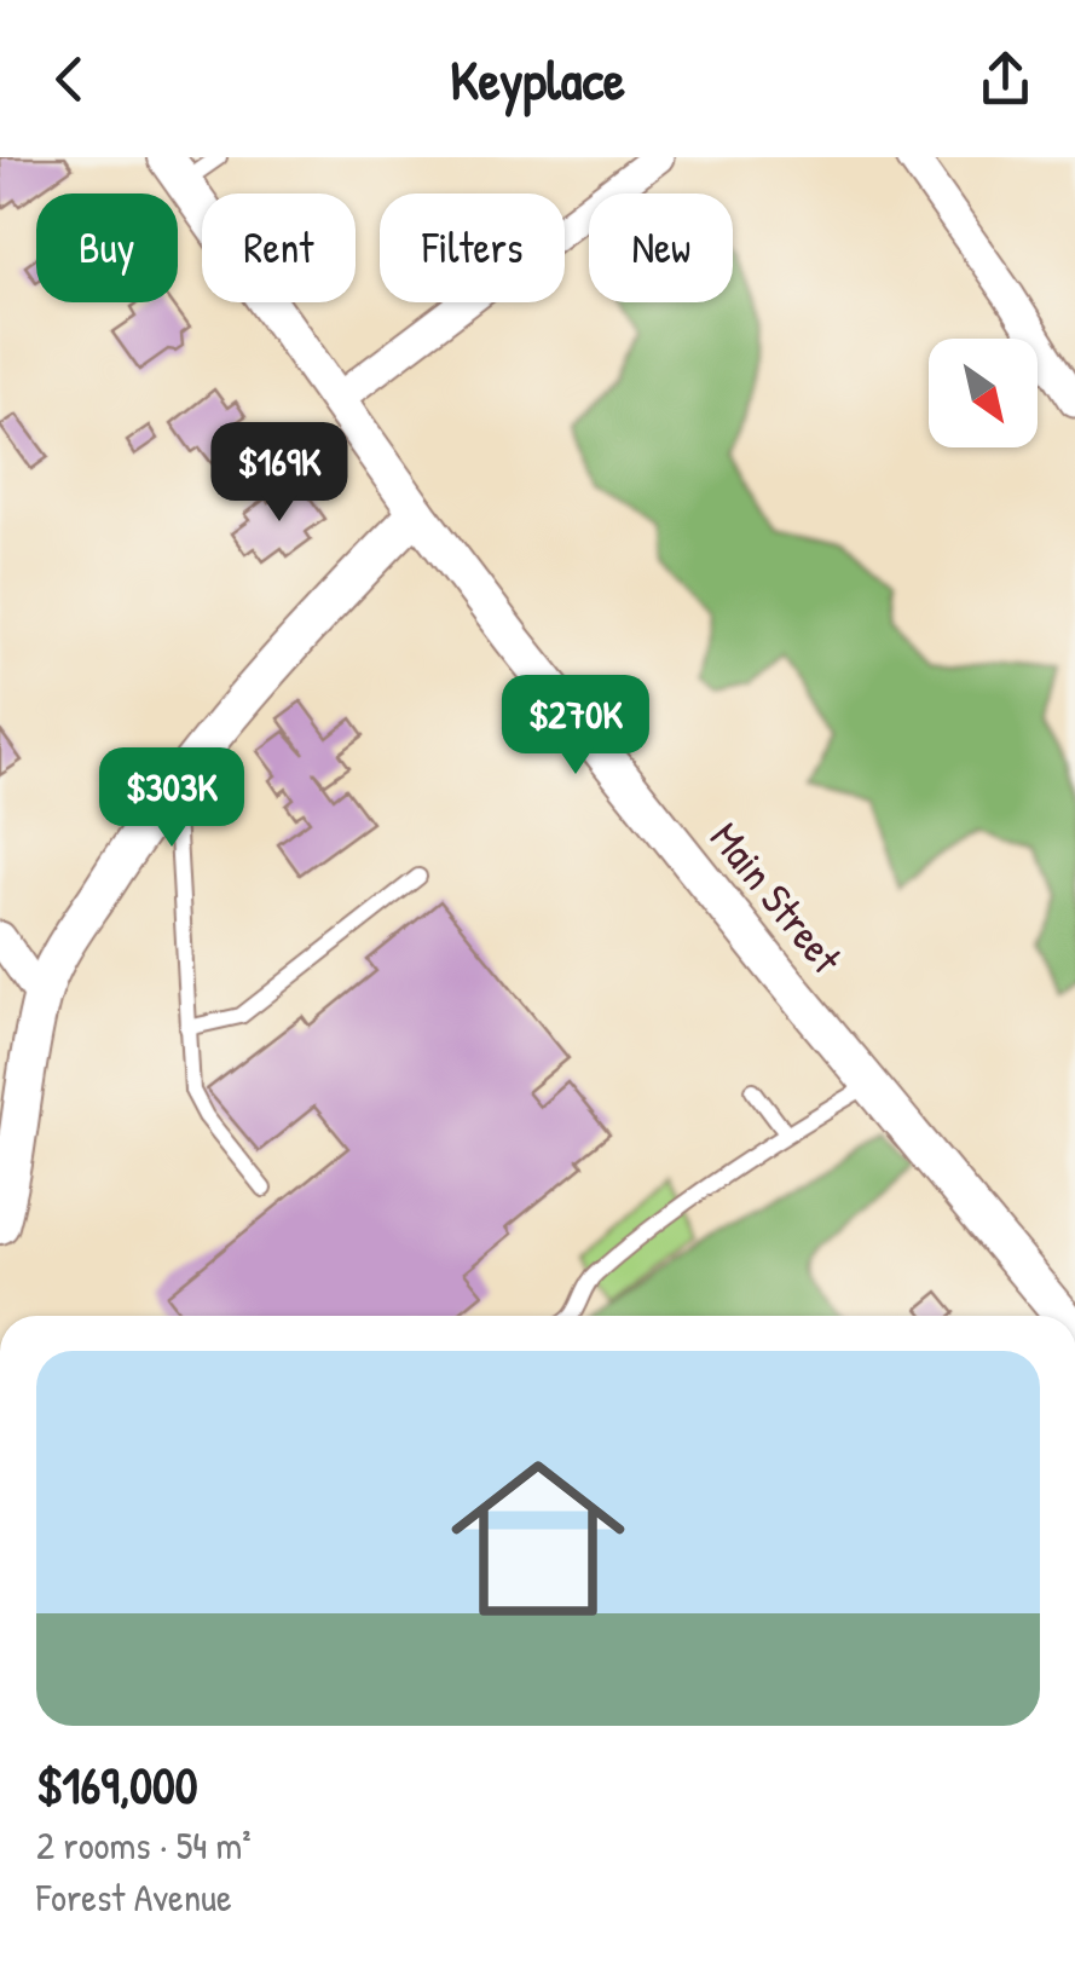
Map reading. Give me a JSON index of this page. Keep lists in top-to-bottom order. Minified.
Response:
{"streets":{"street":["Main Street"]},"north":"bottom right","page":{"header":"Keyplace","chip":["Buy","Rent","Filters","New"],"price":["$169K","$270K","$303K"],"list":[{"name":"$169,000","note":"2 rooms · 54 m² · Forest Avenue"}]}}
